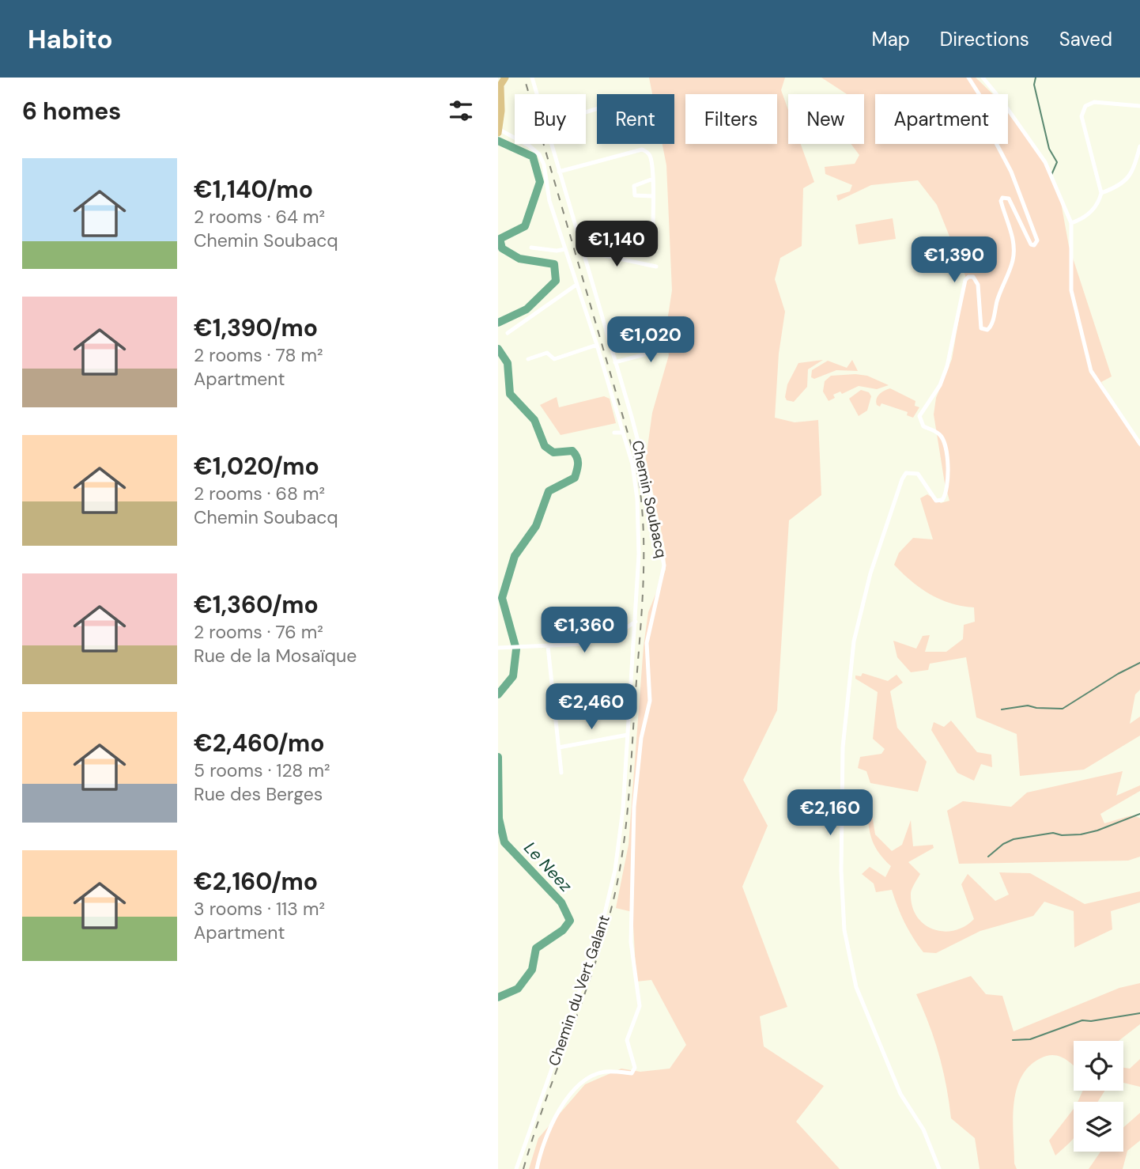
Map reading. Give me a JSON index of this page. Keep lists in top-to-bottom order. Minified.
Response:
{"streets":{"street":["Chemin Soubacq","Chemin du Vert Galant"]},"water":["Le Neez"],"page":{"header":"Habito","nav":["Map","Directions","Saved"],"heading":"6 homes","chip":["Buy","Rent","Filters","New","Apartment"],"list":[{"name":"€1,140/mo","note":"2 rooms · 64 m² · Chemin Soubacq"},{"name":"€1,390/mo","note":"2 rooms · 78 m² · Apartment"},{"name":"€1,020/mo","note":"2 rooms · 68 m² · Chemin Soubacq"},{"name":"€1,360/mo","note":"2 rooms · 76 m² · Rue de la Mosaïque"},{"name":"€2,460/mo","note":"5 rooms · 128 m² · Rue des Berges"},{"name":"€2,160/mo","note":"3 rooms · 113 m² · Apartment"}],"price":["€1,140","€1,390","€1,020","€1,360","€2,460","€2,160"]}}
